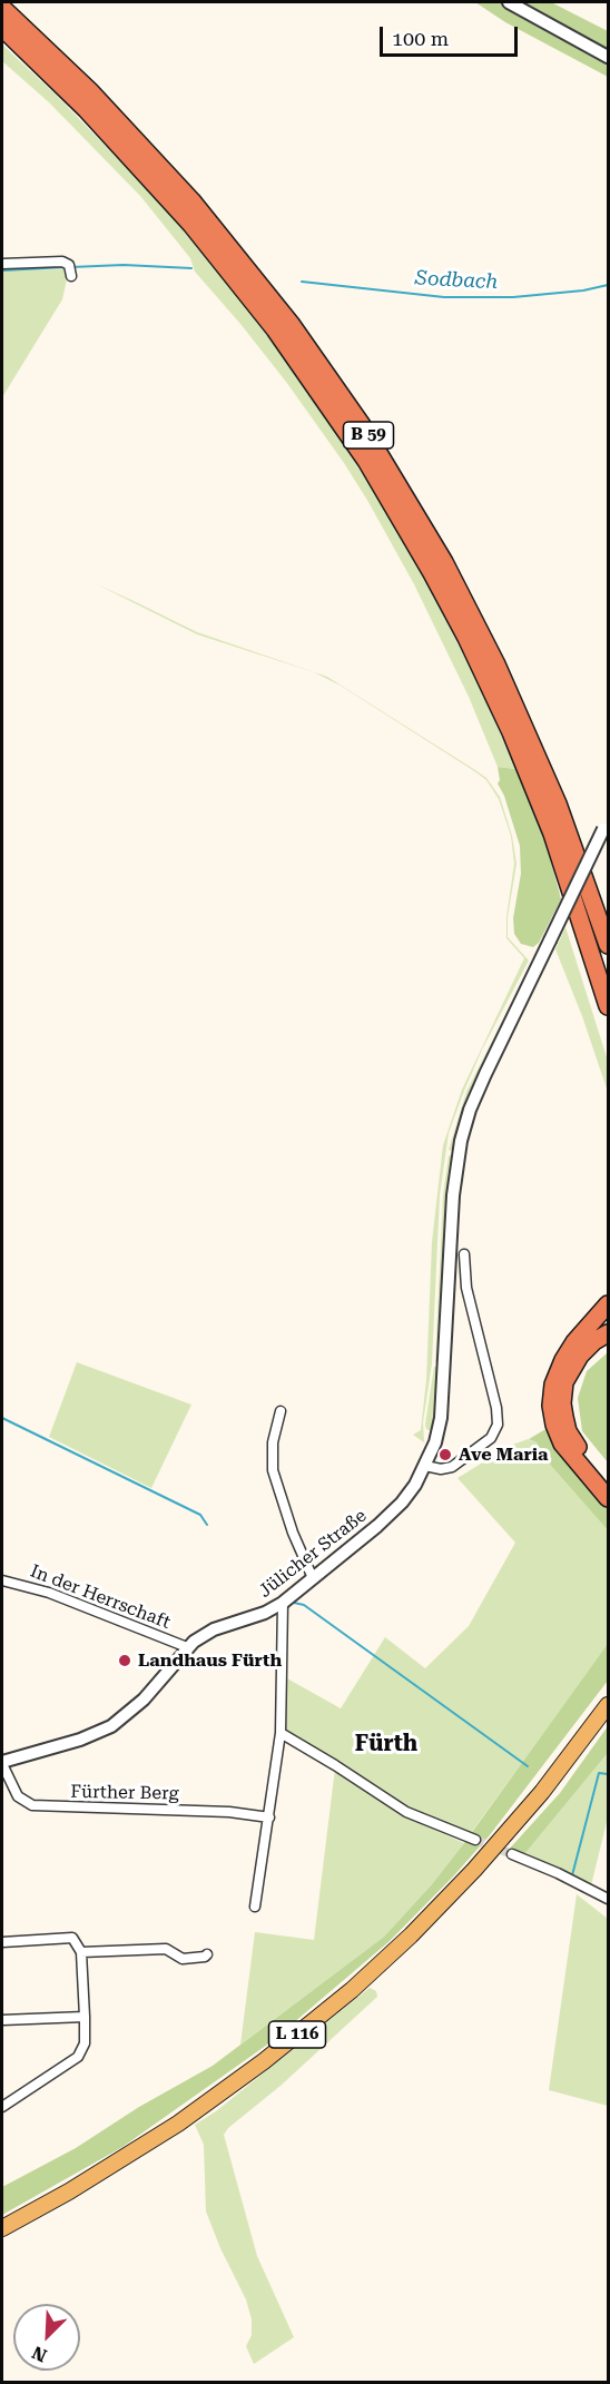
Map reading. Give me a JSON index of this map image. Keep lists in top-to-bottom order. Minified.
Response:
{"streets":{"highway":["B 59"],"main road":["L 116"],"street":["Jülicher Straße","In der Herrschaft","Fürther Berg"]},"crossings":[["Jülicher Straße","In der Herrschaft"],["Jülicher Straße","Fürther Berg"]],"districts":["Fürth"],"water":["Sodbach"],"places":["Ave Maria","Landhaus Fürth"],"scale_bar":"100 m","north":"bottom left"}
